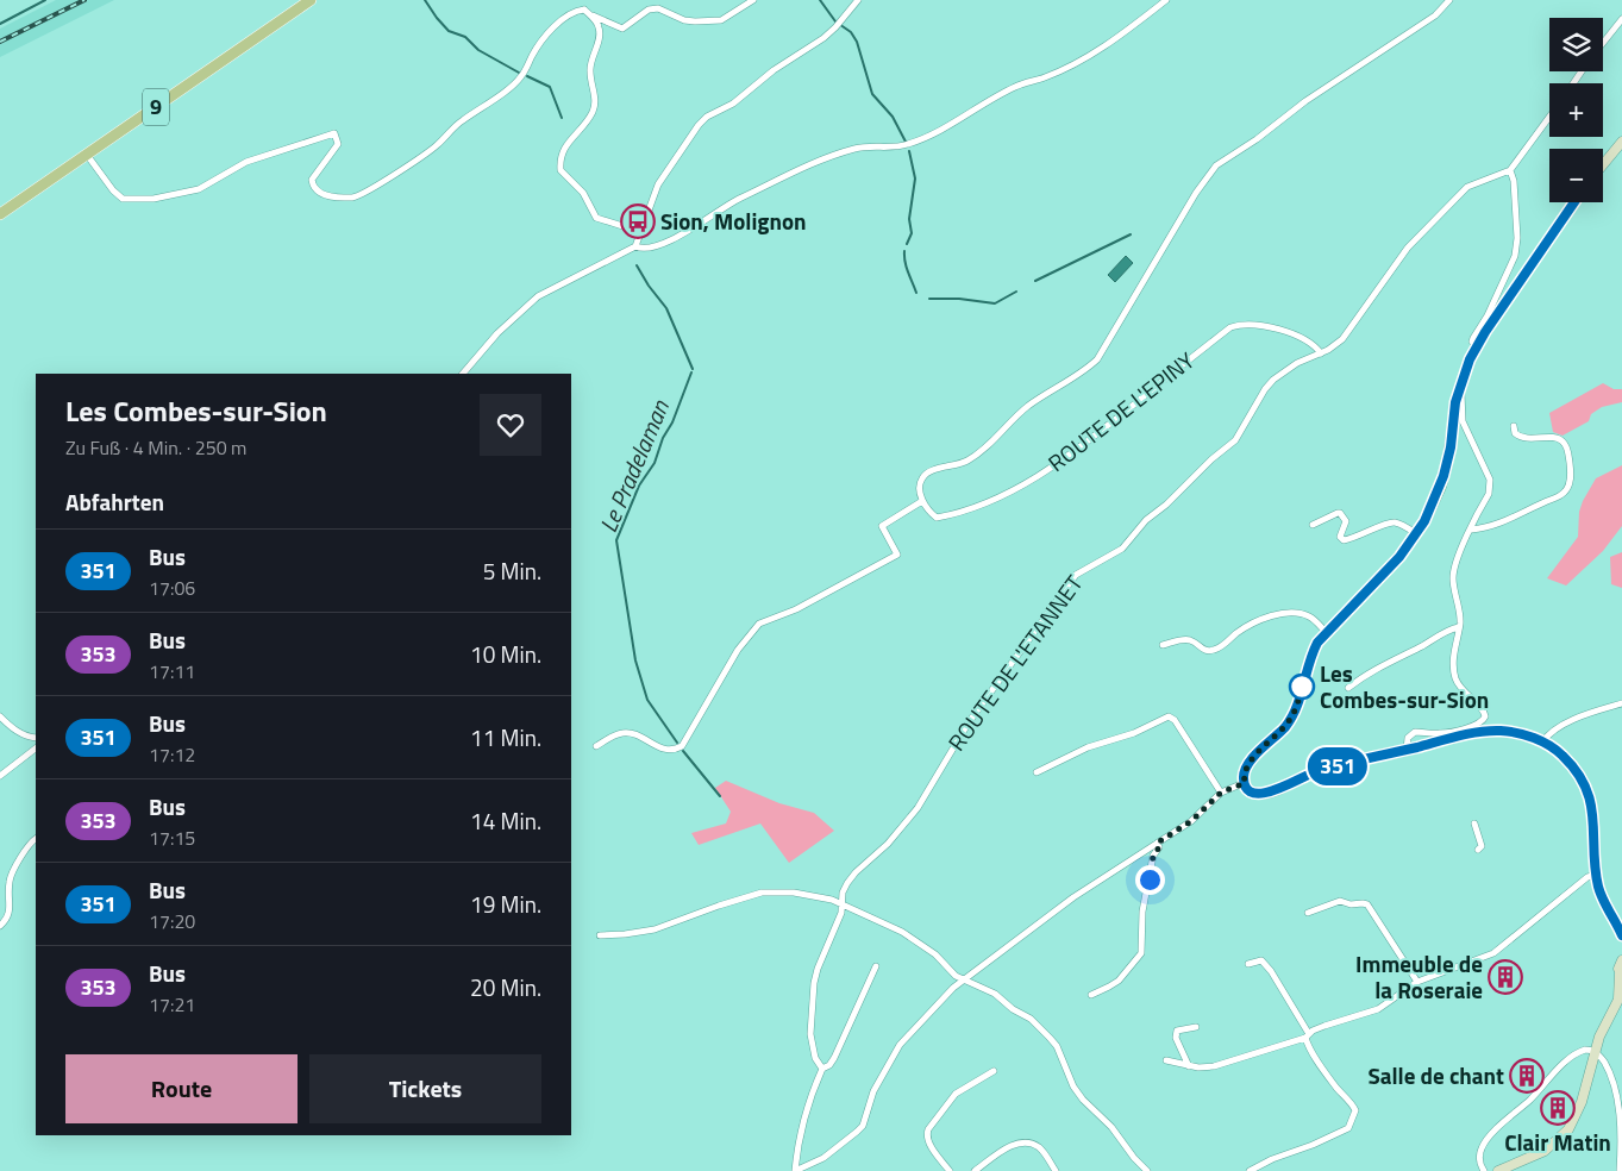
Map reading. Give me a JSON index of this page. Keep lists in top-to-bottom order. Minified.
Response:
{"streets":{"main road":["9"],"street":["ROUTE DE L'EPINY","ROUTE DE L'ETANNET"]},"crossings":[["ROUTE DE L'EPINY","ROUTE DE L'ETANNET"]],"water":["Le Pradelaman"],"places":{"bus stop":["Sion, Molignon"],"other":["Les Combes-sur-Sion"],"building":["Immeuble de la Roseraie","Salle de chant","Clair Matin"]},"lines":["bus line 351"],"page":{"on_map":"351","map_buttons":["+","−"],"heading":[["Les Combes-sur-Sion","Zu Fuß · 4 Min. · 250 m"],"Abfahrten"],"list":[{"mark":"351","name":"Bus","note":"17:06","value":"5 Min."},{"mark":"353","name":"Bus","note":"17:11","value":"10 Min."},{"mark":"351","name":"Bus","note":"17:12","value":"11 Min."},{"mark":"353","name":"Bus","note":"17:15","value":"14 Min."},{"mark":"351","name":"Bus","note":"17:20","value":"19 Min."},{"mark":"353","name":"Bus","note":"17:21","value":"20 Min."}],"buttons":["Route","Tickets"]}}
